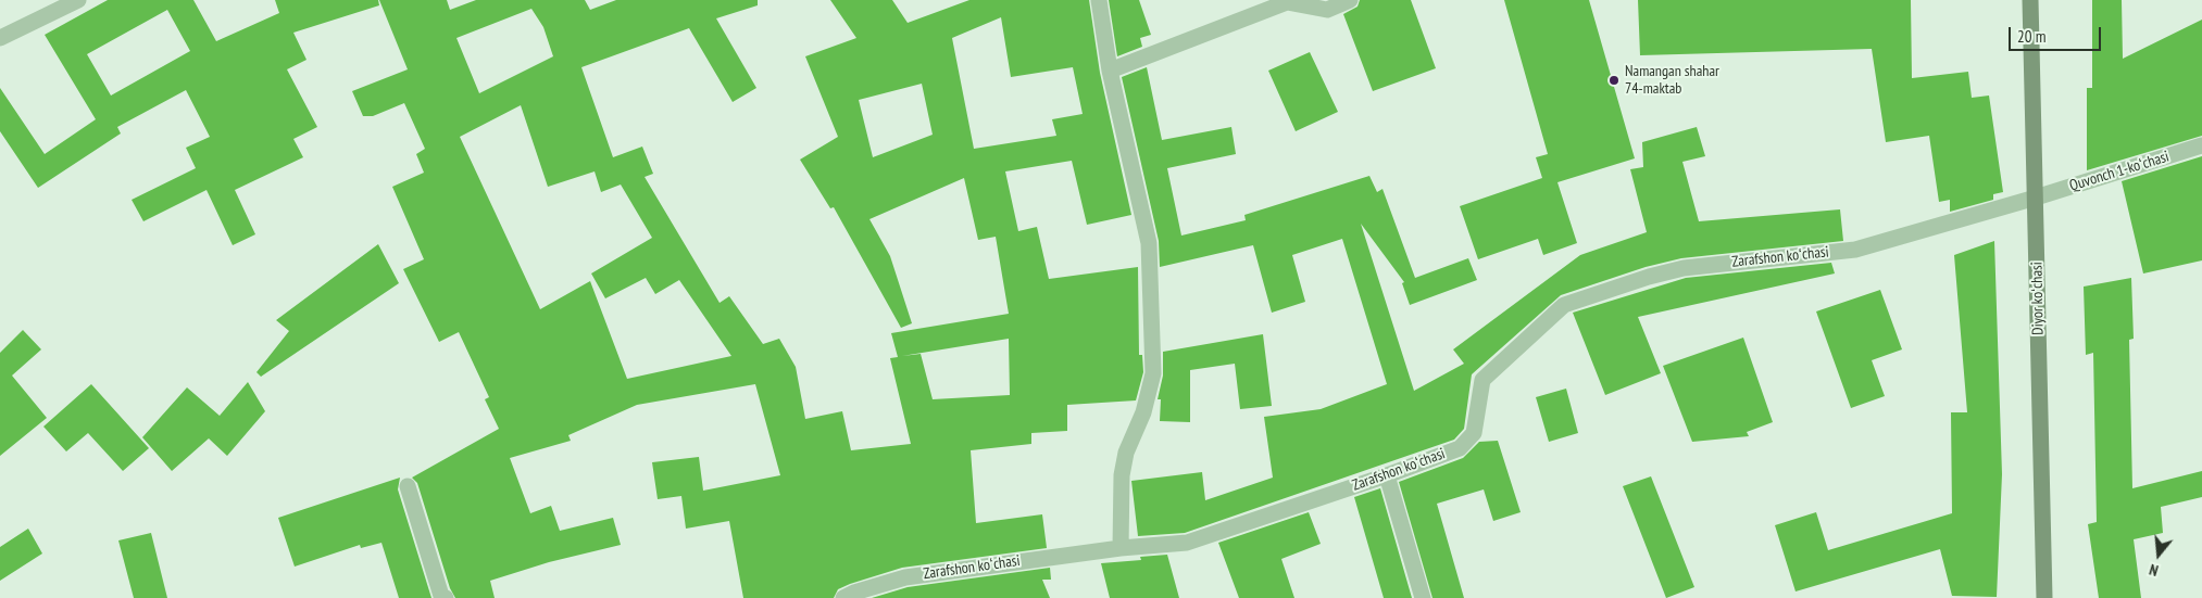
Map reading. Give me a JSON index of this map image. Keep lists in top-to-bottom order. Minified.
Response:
{"streets":{"main road":["Diyor koʻchasi"],"street":["Quvonch 1-koʻchasi","Zarafshon koʻchasi"]},"crossings":[["Quvonch 1-koʻchasi","Zarafshon koʻchasi"],["Quvonch 1-koʻchasi","Diyor koʻchasi"],["Zarafshon koʻchasi","Diyor koʻchasi"]],"places":["Namangan shahar 74-maktab"],"scale_bar":"20 m","north":"bottom"}
